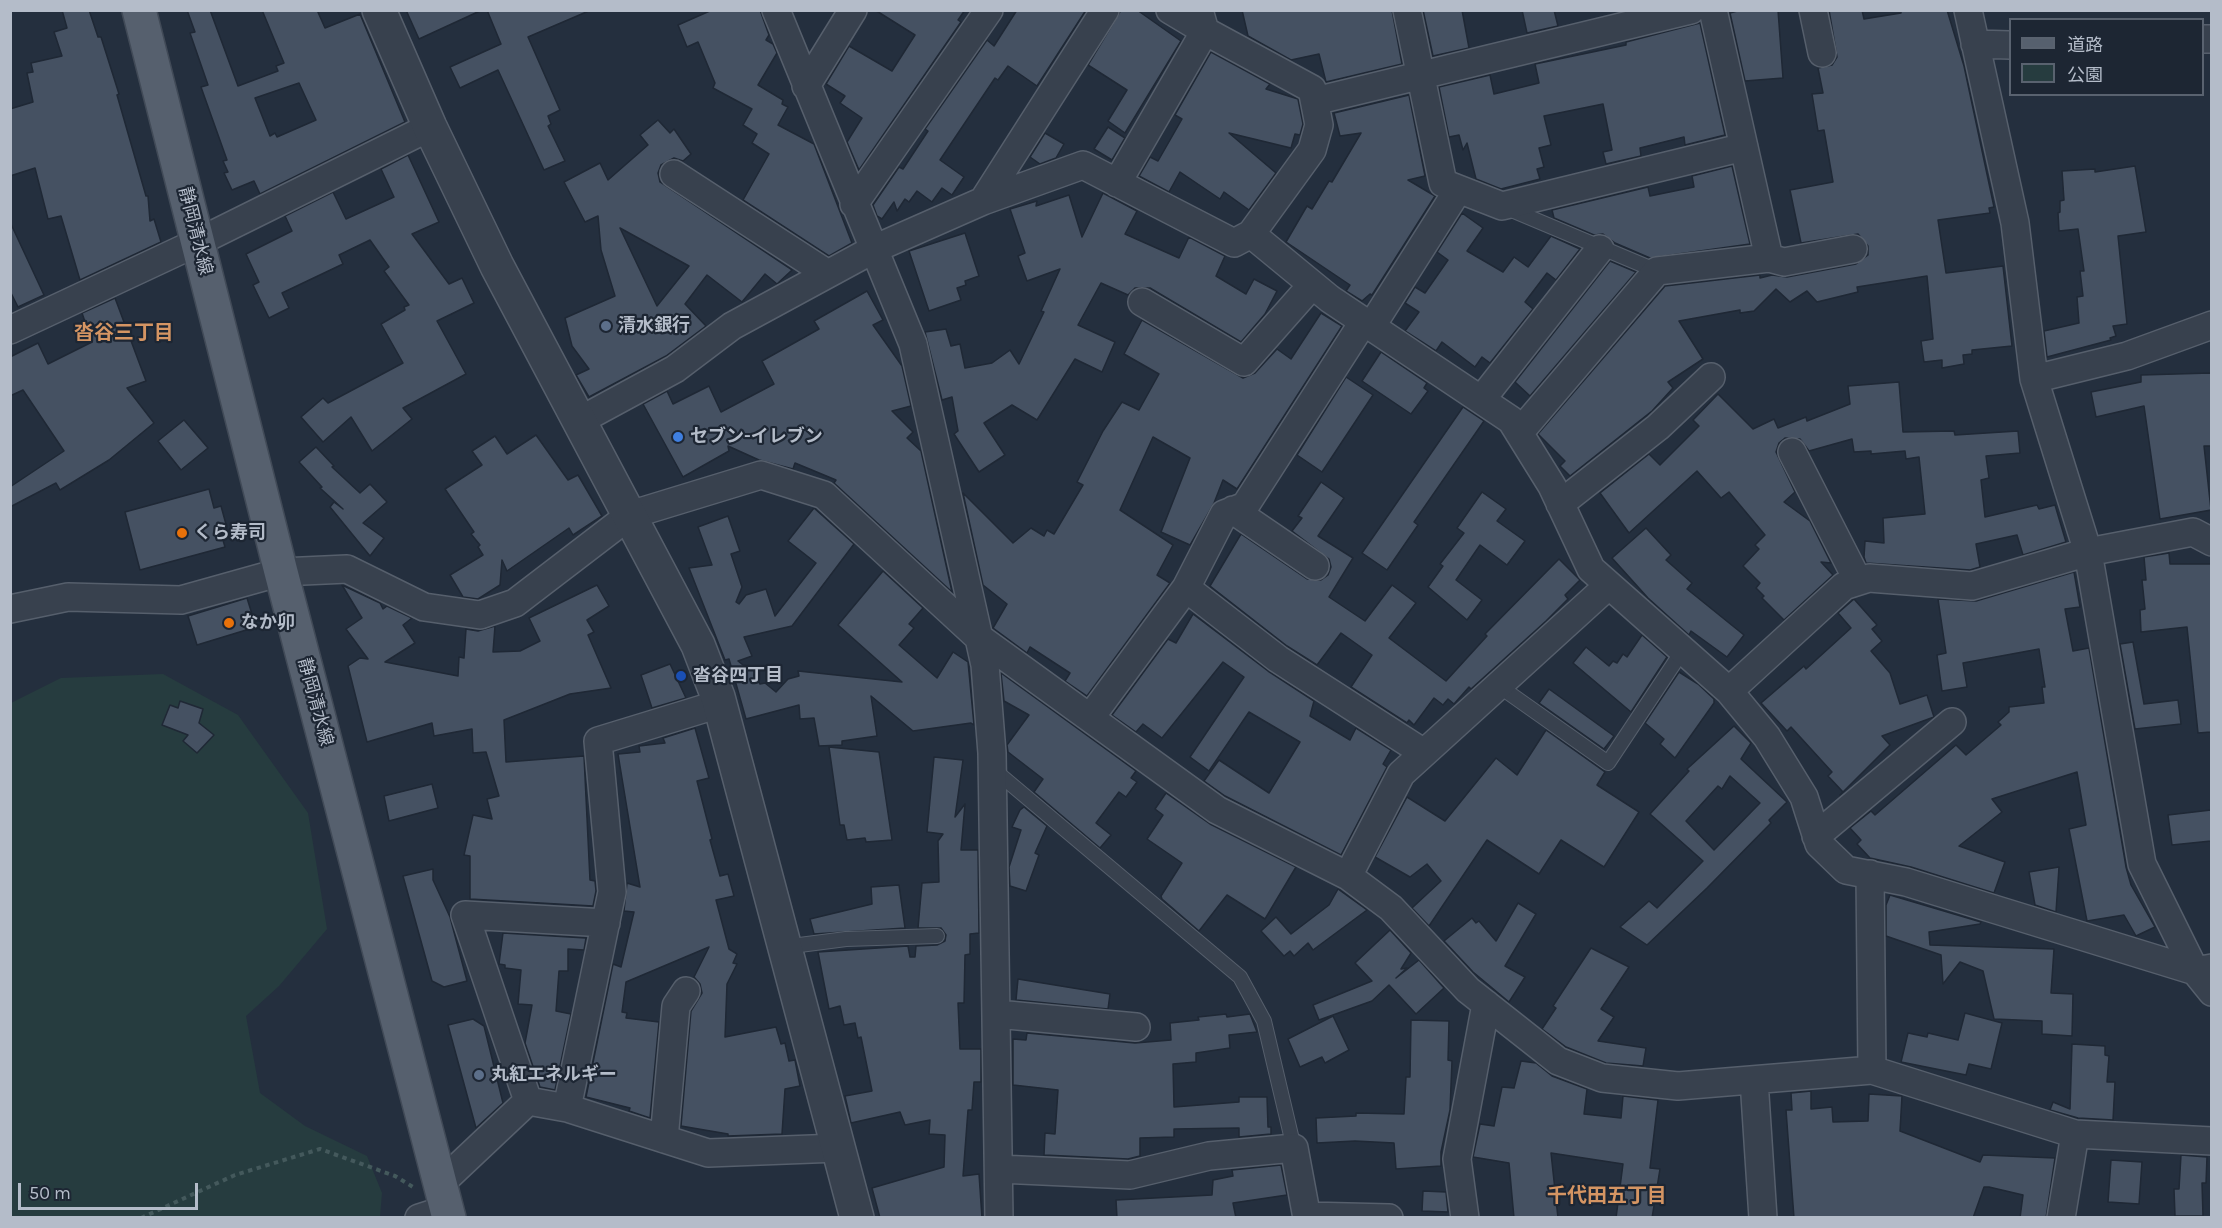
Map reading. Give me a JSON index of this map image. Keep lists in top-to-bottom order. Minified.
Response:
{"streets":{"main road":["静岡清水線"]},"districts":["沓谷三丁目","千代田五丁目"],"places":["清水銀行","セブン-イレブン","くら寿司","なか卯","沓谷四丁目","丸紅エネルギー"],"legend":["道路","公園"],"scale_bar":"50 m"}
